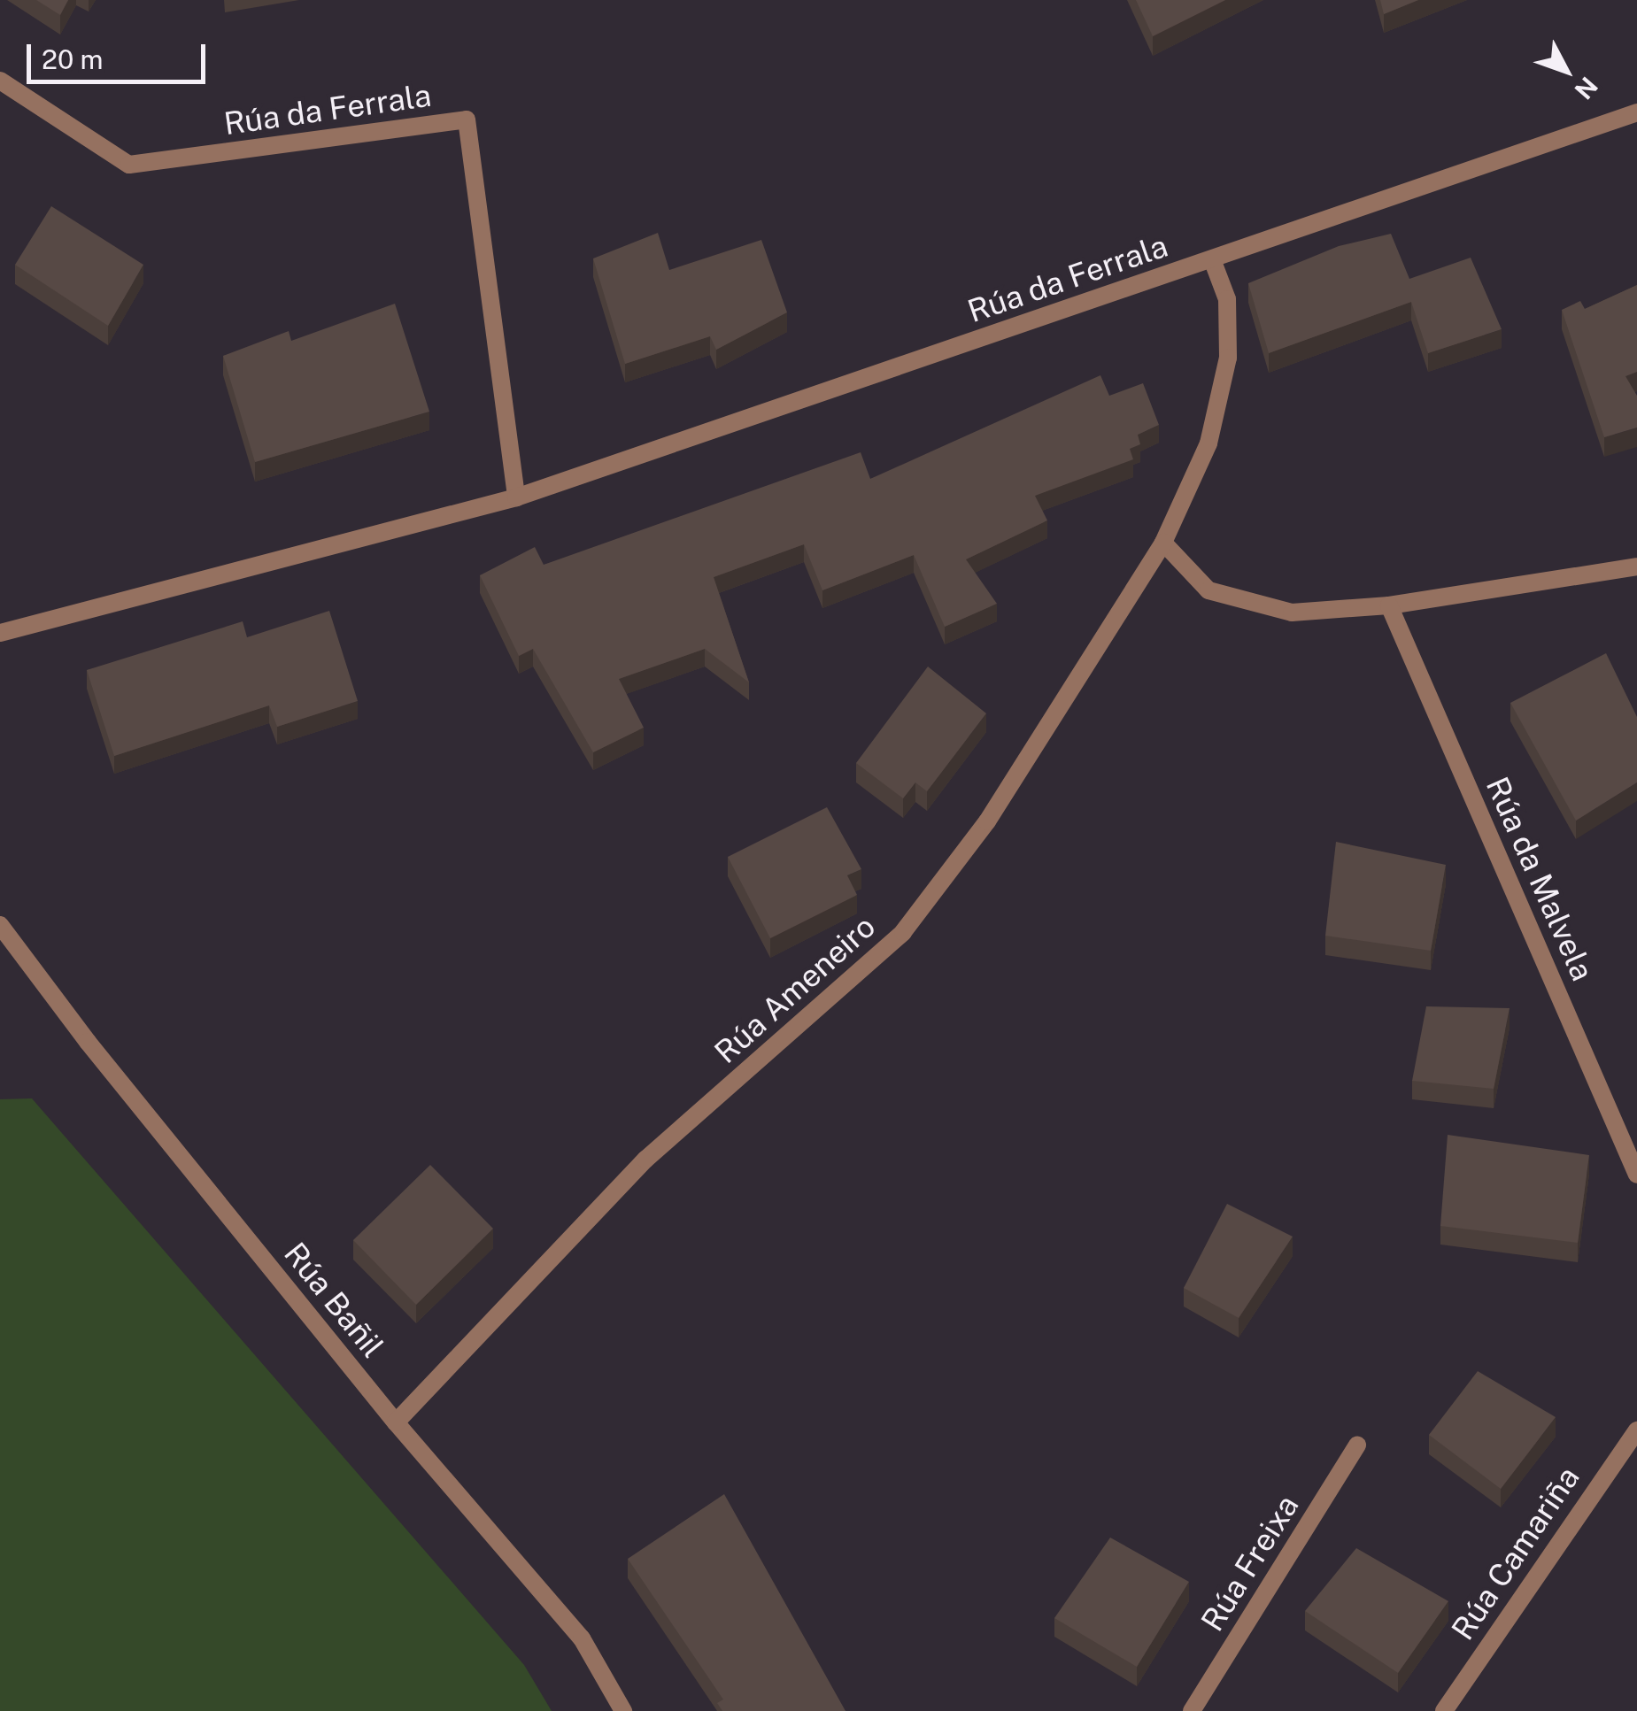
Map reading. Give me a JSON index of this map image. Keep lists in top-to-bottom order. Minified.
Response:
{"streets":{"street":["Rúa da Ferrala","Rúa da Malvela","Rúa Ameneiro","Rúa Bañil","Rúa Camariña","Rúa Freixa"]},"crossings":[["Rúa Ameneiro","Rúa Bañil"]],"scale_bar":"20 m","north":"bottom right"}
